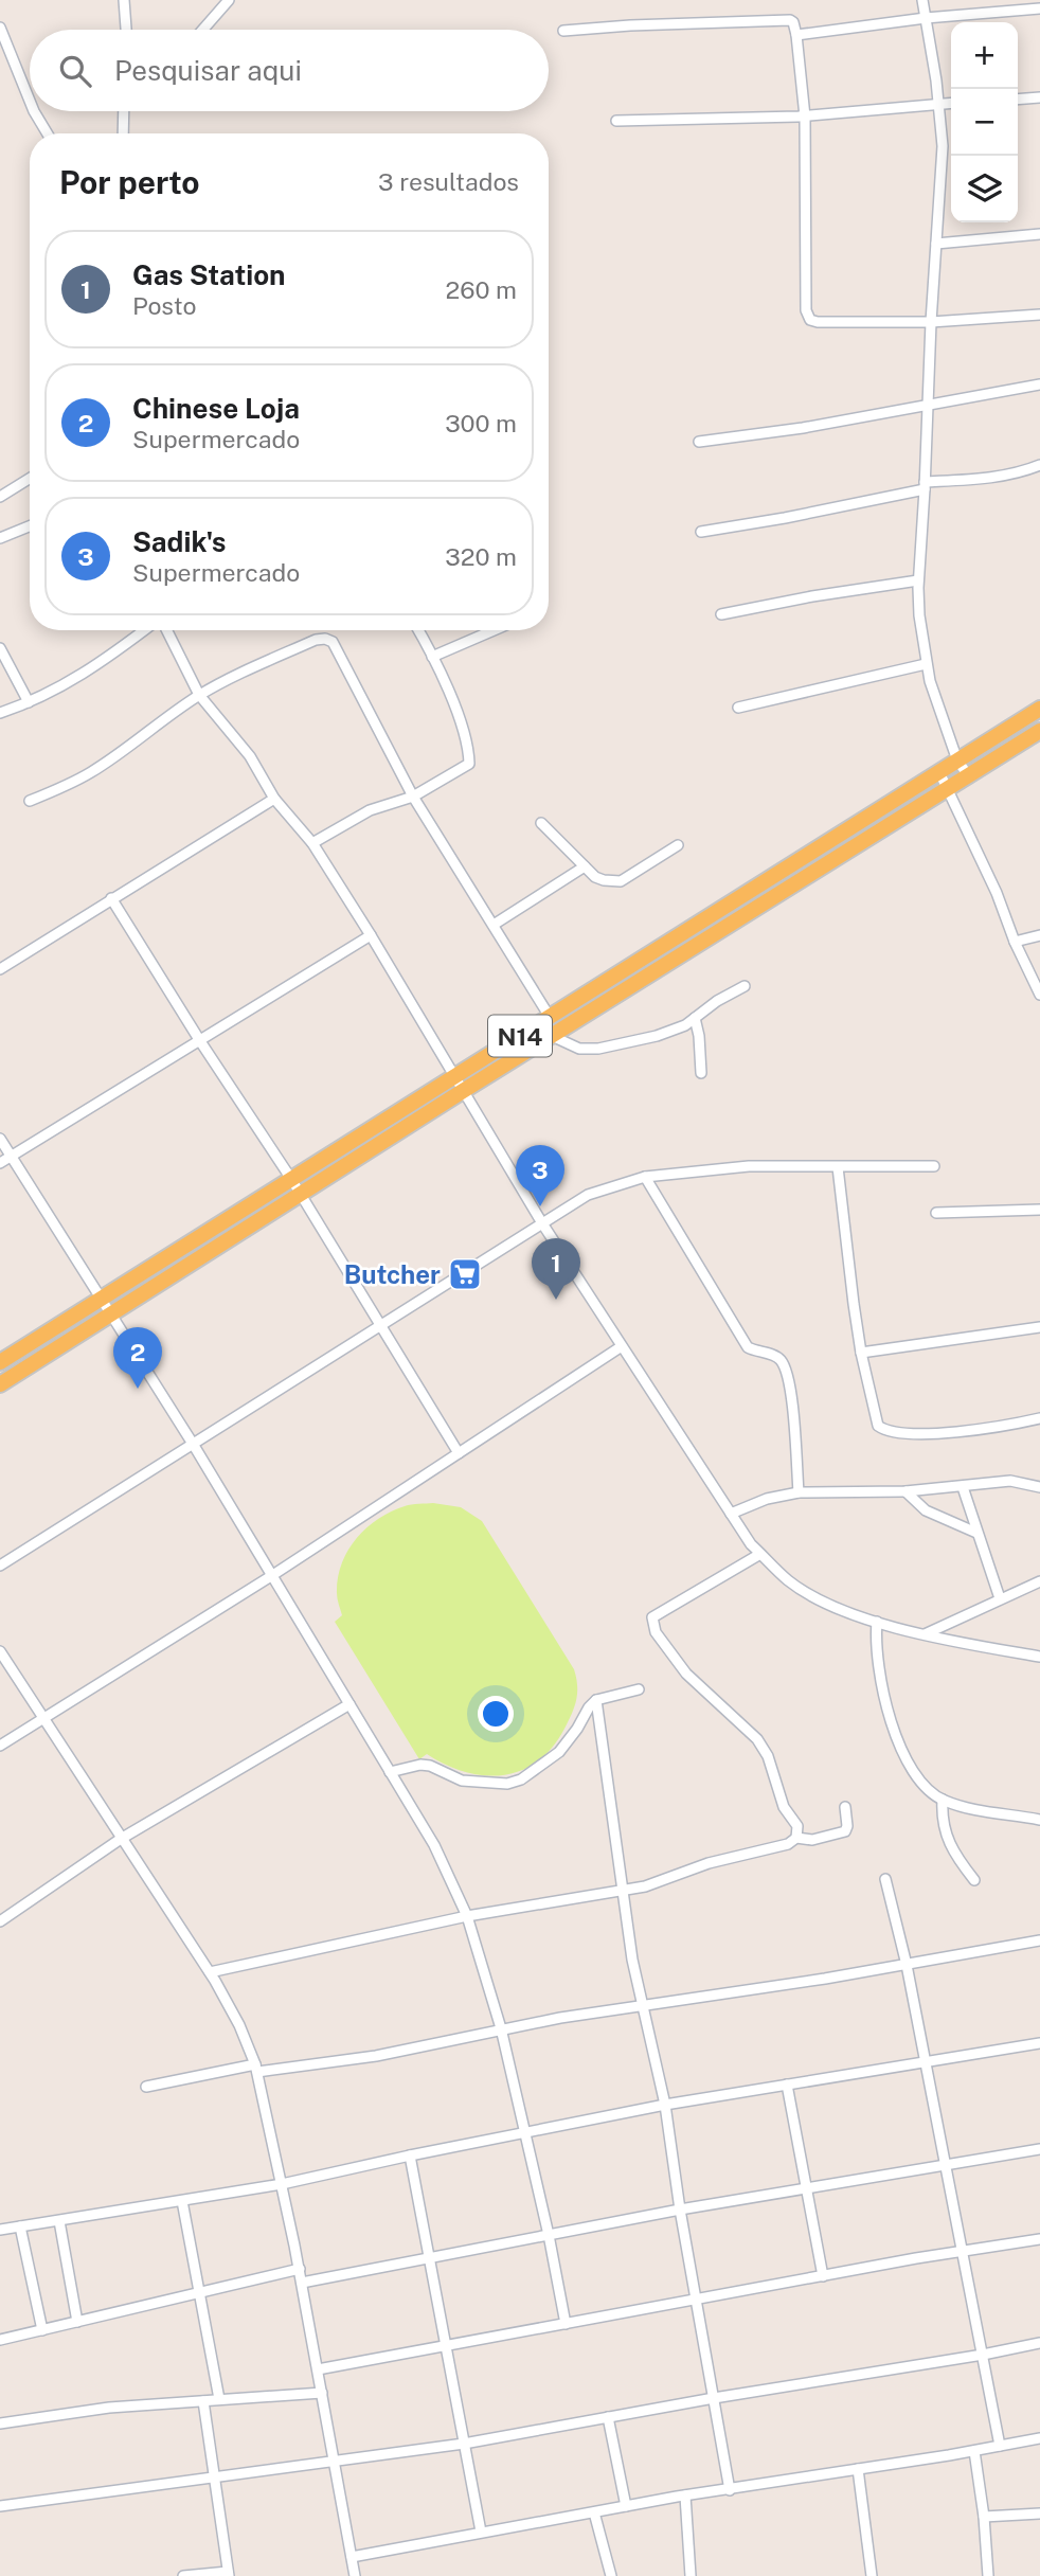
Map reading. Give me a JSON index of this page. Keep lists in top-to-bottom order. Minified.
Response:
{"streets":{"main road":["N14"]},"places":{"supermarket":["Butcher"]},"page":{"map_buttons":["+","−"],"search":"Pesquisar aqui","heading":["Por perto","3 resultados"],"list":[{"mark":"1","name":"Gas Station","note":"Posto","value":"260 m"},{"mark":"2","name":"Chinese Loja","note":"Supermercado","value":"300 m"},{"mark":"3","name":"Sadik's","note":"Supermercado","value":"320 m"}],"pins":["3","1","2"]}}
